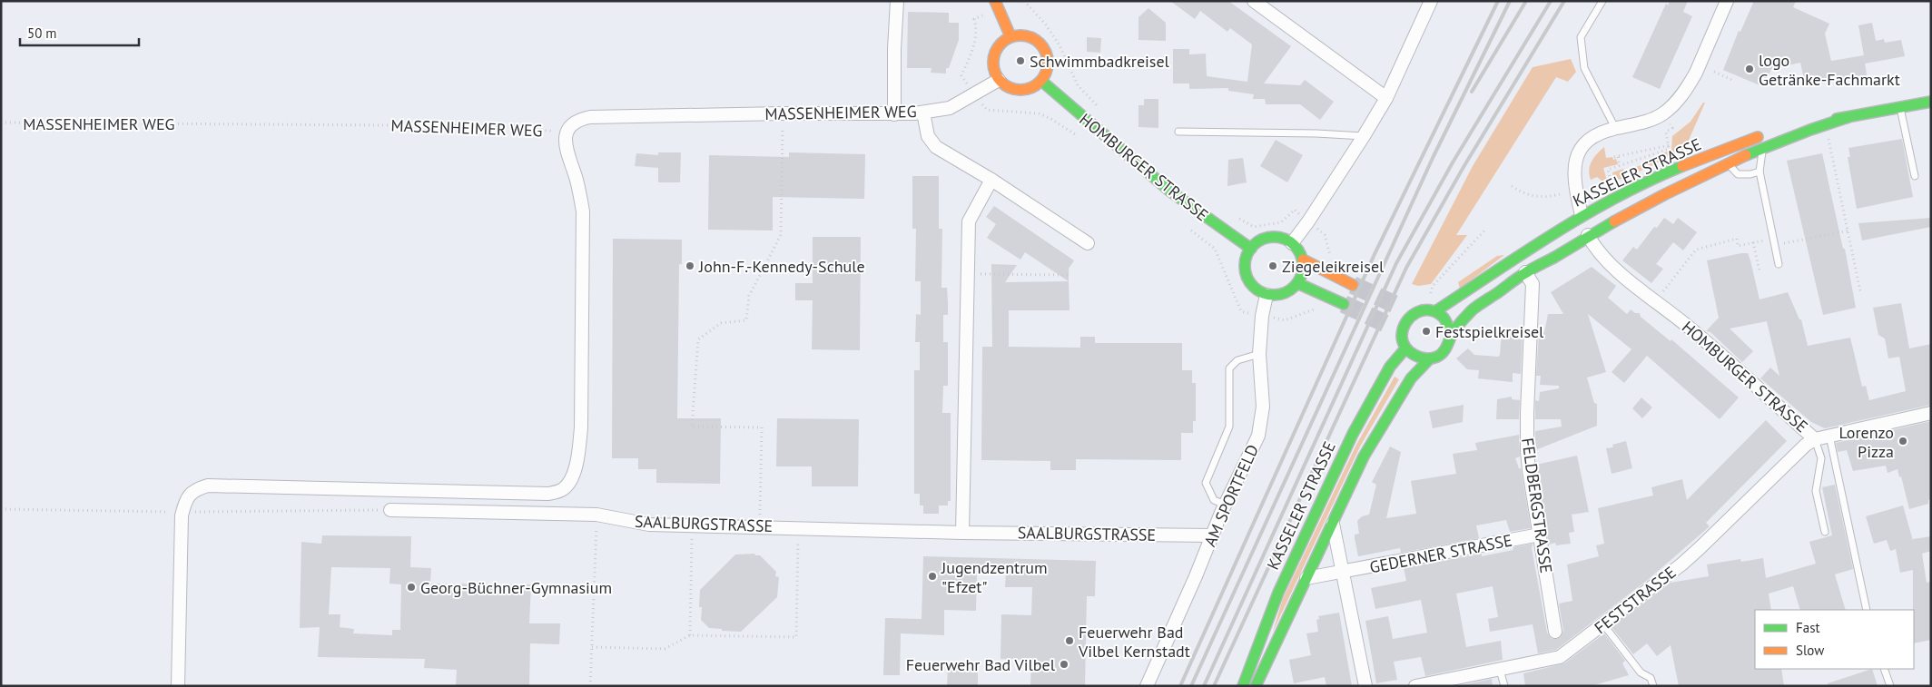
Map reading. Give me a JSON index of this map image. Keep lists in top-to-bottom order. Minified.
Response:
{"streets":{"main road":["HOMBURGER STRASSE","KASSELER STRASSE"],"street":["MASSENHEIMER WEG","AM SPORTFELD","FELDBERGSTRASSE","SAALBURGSTRASSE","GEDERNER STRASSE","FESTSTRASSE"]},"crossings":[["MASSENHEIMER WEG","HOMBURGER STRASSE"],["HOMBURGER STRASSE","KASSELER STRASSE"],["HOMBURGER STRASSE","AM SPORTFELD"],["HOMBURGER STRASSE","FESTSTRASSE"],["KASSELER STRASSE","FELDBERGSTRASSE"],["KASSELER STRASSE","GEDERNER STRASSE"],["AM SPORTFELD","SAALBURGSTRASSE"],["FELDBERGSTRASSE","GEDERNER STRASSE"]],"places":["Schwimmbadkreisel","logo Getränke-Fachmarkt","John-F.-Kennedy-Schule","Ziegeleikreisel","Festspielkreisel","Lorenzo Pizza","Jugendzentrum \"Efzet\"","Georg-Büchner-Gymnasium","Feuerwehr Bad Vilbel Kernstadt","Feuerwehr Bad Vilbel"],"legend":["Fast","Slow"],"scale_bar":"50 m"}
